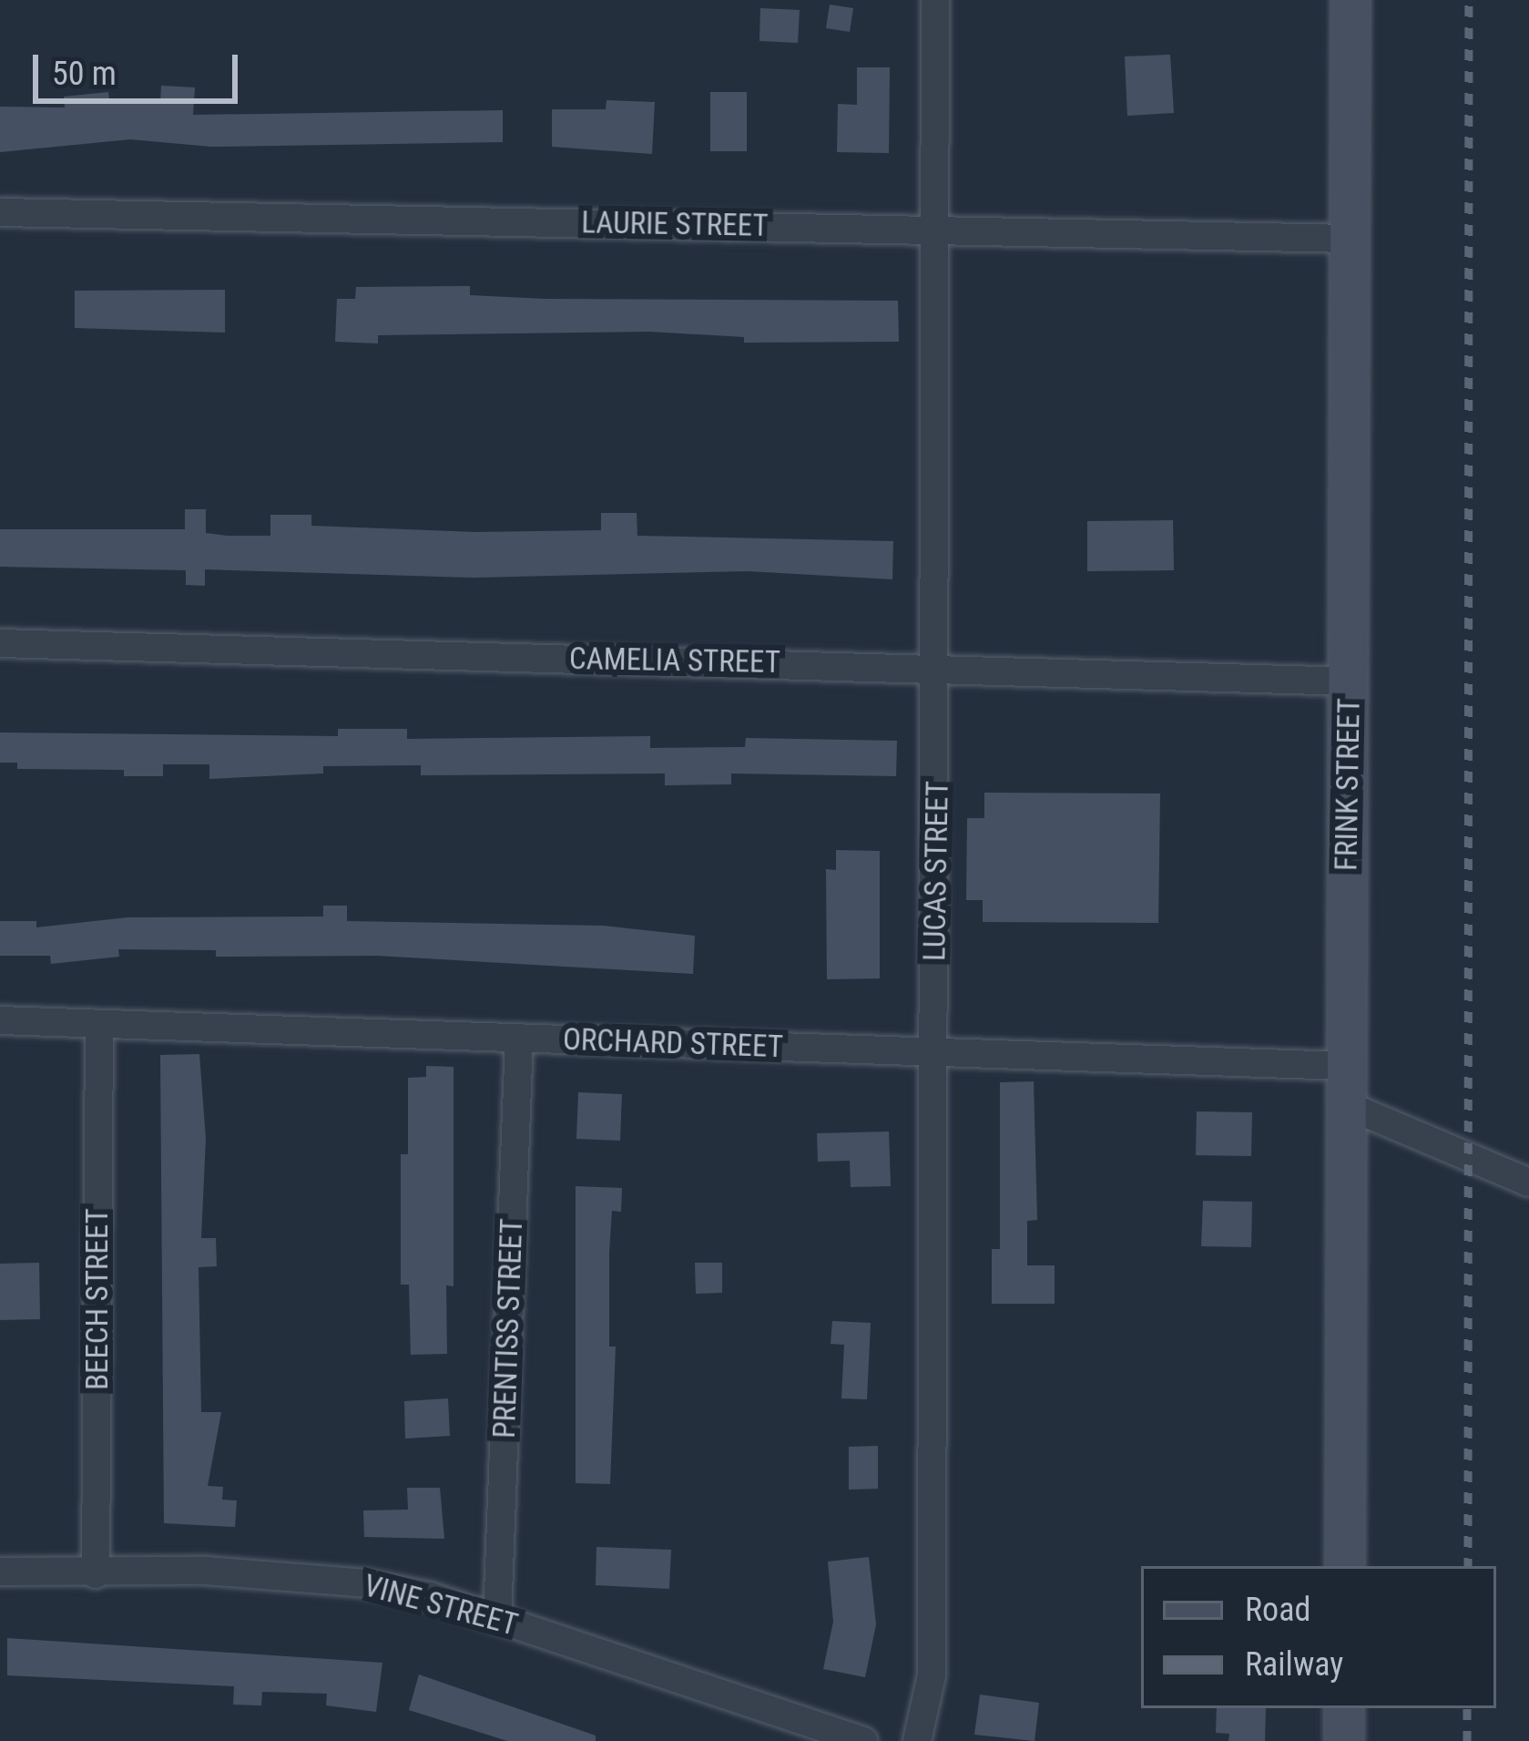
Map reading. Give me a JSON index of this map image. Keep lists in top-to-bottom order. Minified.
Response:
{"streets":{"main road":["FRINK STREET"],"street":["LAURIE STREET","CAMELIA STREET","LUCAS STREET","ORCHARD STREET","BEECH STREET","PRENTISS STREET","VINE STREET"]},"crossings":[["LAURIE STREET","FRINK STREET"],["LAURIE STREET","LUCAS STREET"],["CAMELIA STREET","FRINK STREET"],["CAMELIA STREET","LUCAS STREET"],["FRINK STREET","ORCHARD STREET"],["LUCAS STREET","ORCHARD STREET"],["ORCHARD STREET","BEECH STREET"],["ORCHARD STREET","PRENTISS STREET"],["BEECH STREET","VINE STREET"],["PRENTISS STREET","VINE STREET"]],"legend":["Road","Railway"],"scale_bar":"50 m"}
